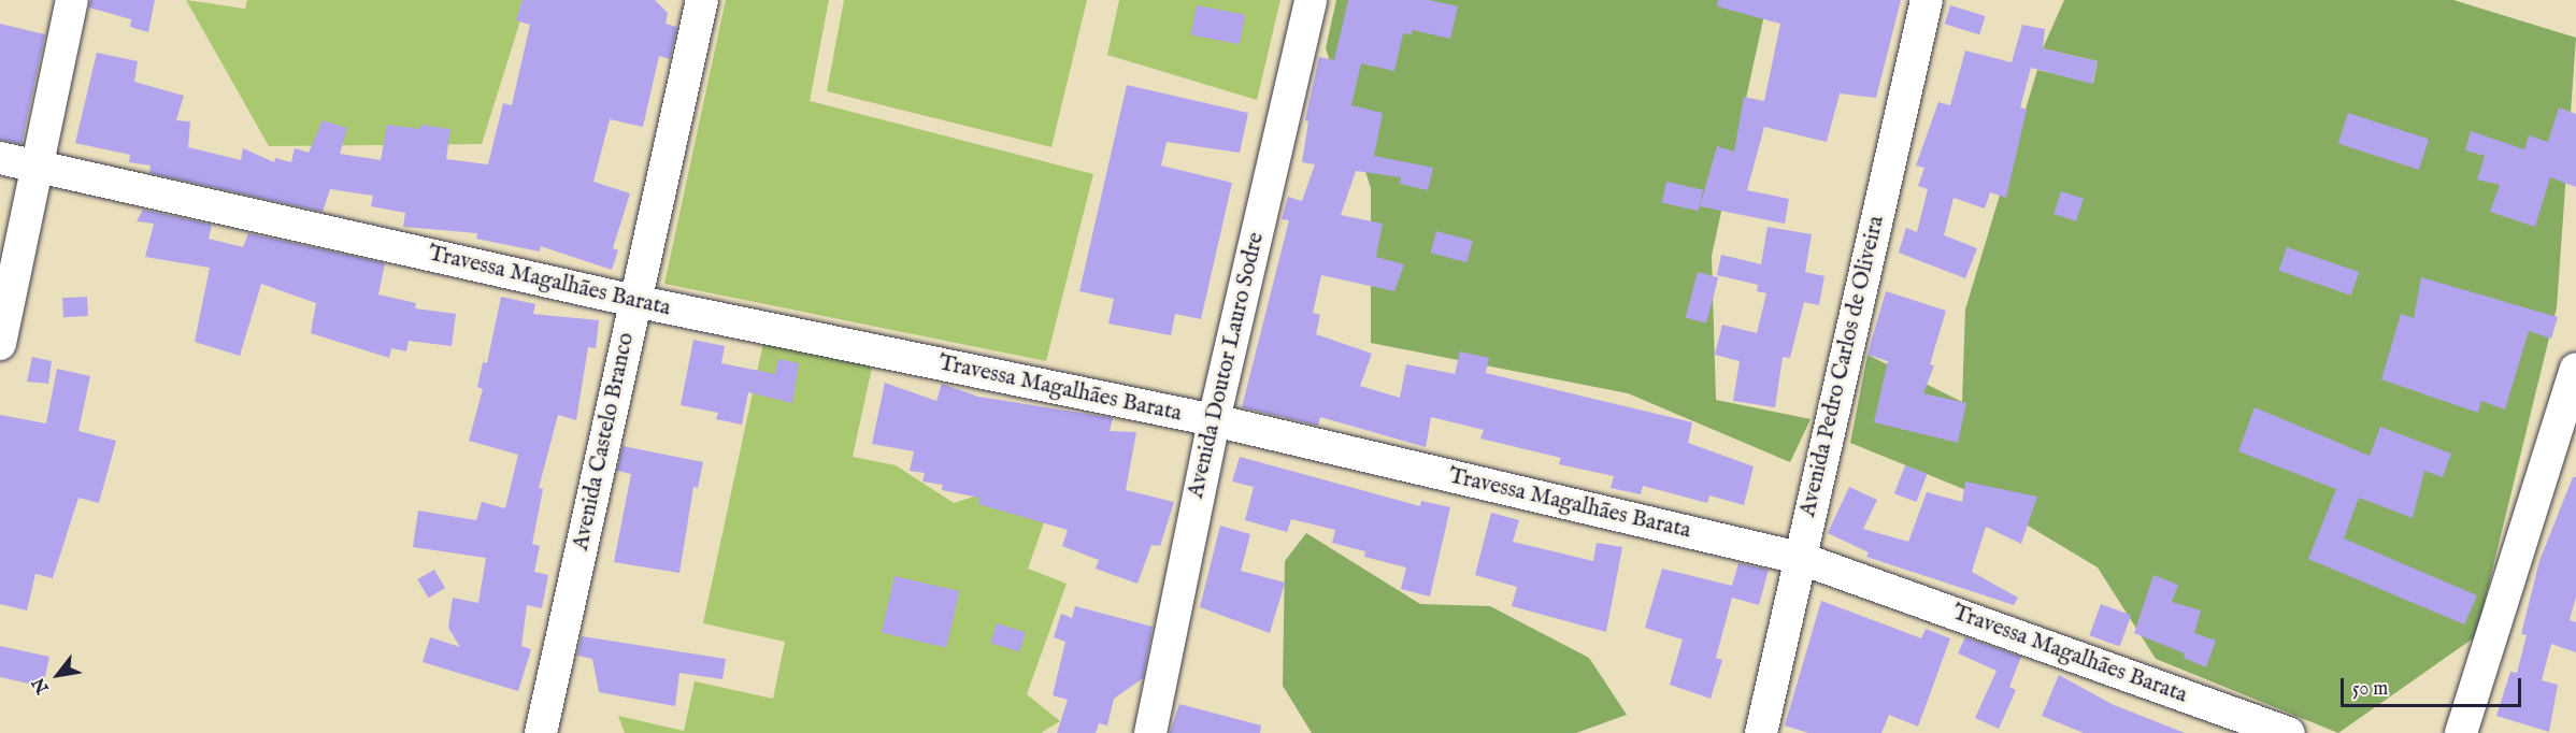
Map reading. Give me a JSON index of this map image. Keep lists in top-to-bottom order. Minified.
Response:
{"streets":{"street":["Travessa Magalhães Barata","Avenida Doutor Lauro Sodre","Avenida Pedro Carlos de Oliveira","Avenida Castelo Branco"]},"crossings":[["Travessa Magalhães Barata","Avenida Doutor Lauro Sodre"],["Travessa Magalhães Barata","Avenida Pedro Carlos de Oliveira"],["Travessa Magalhães Barata","Avenida Castelo Branco"]],"scale_bar":"50 m","north":"bottom left"}
